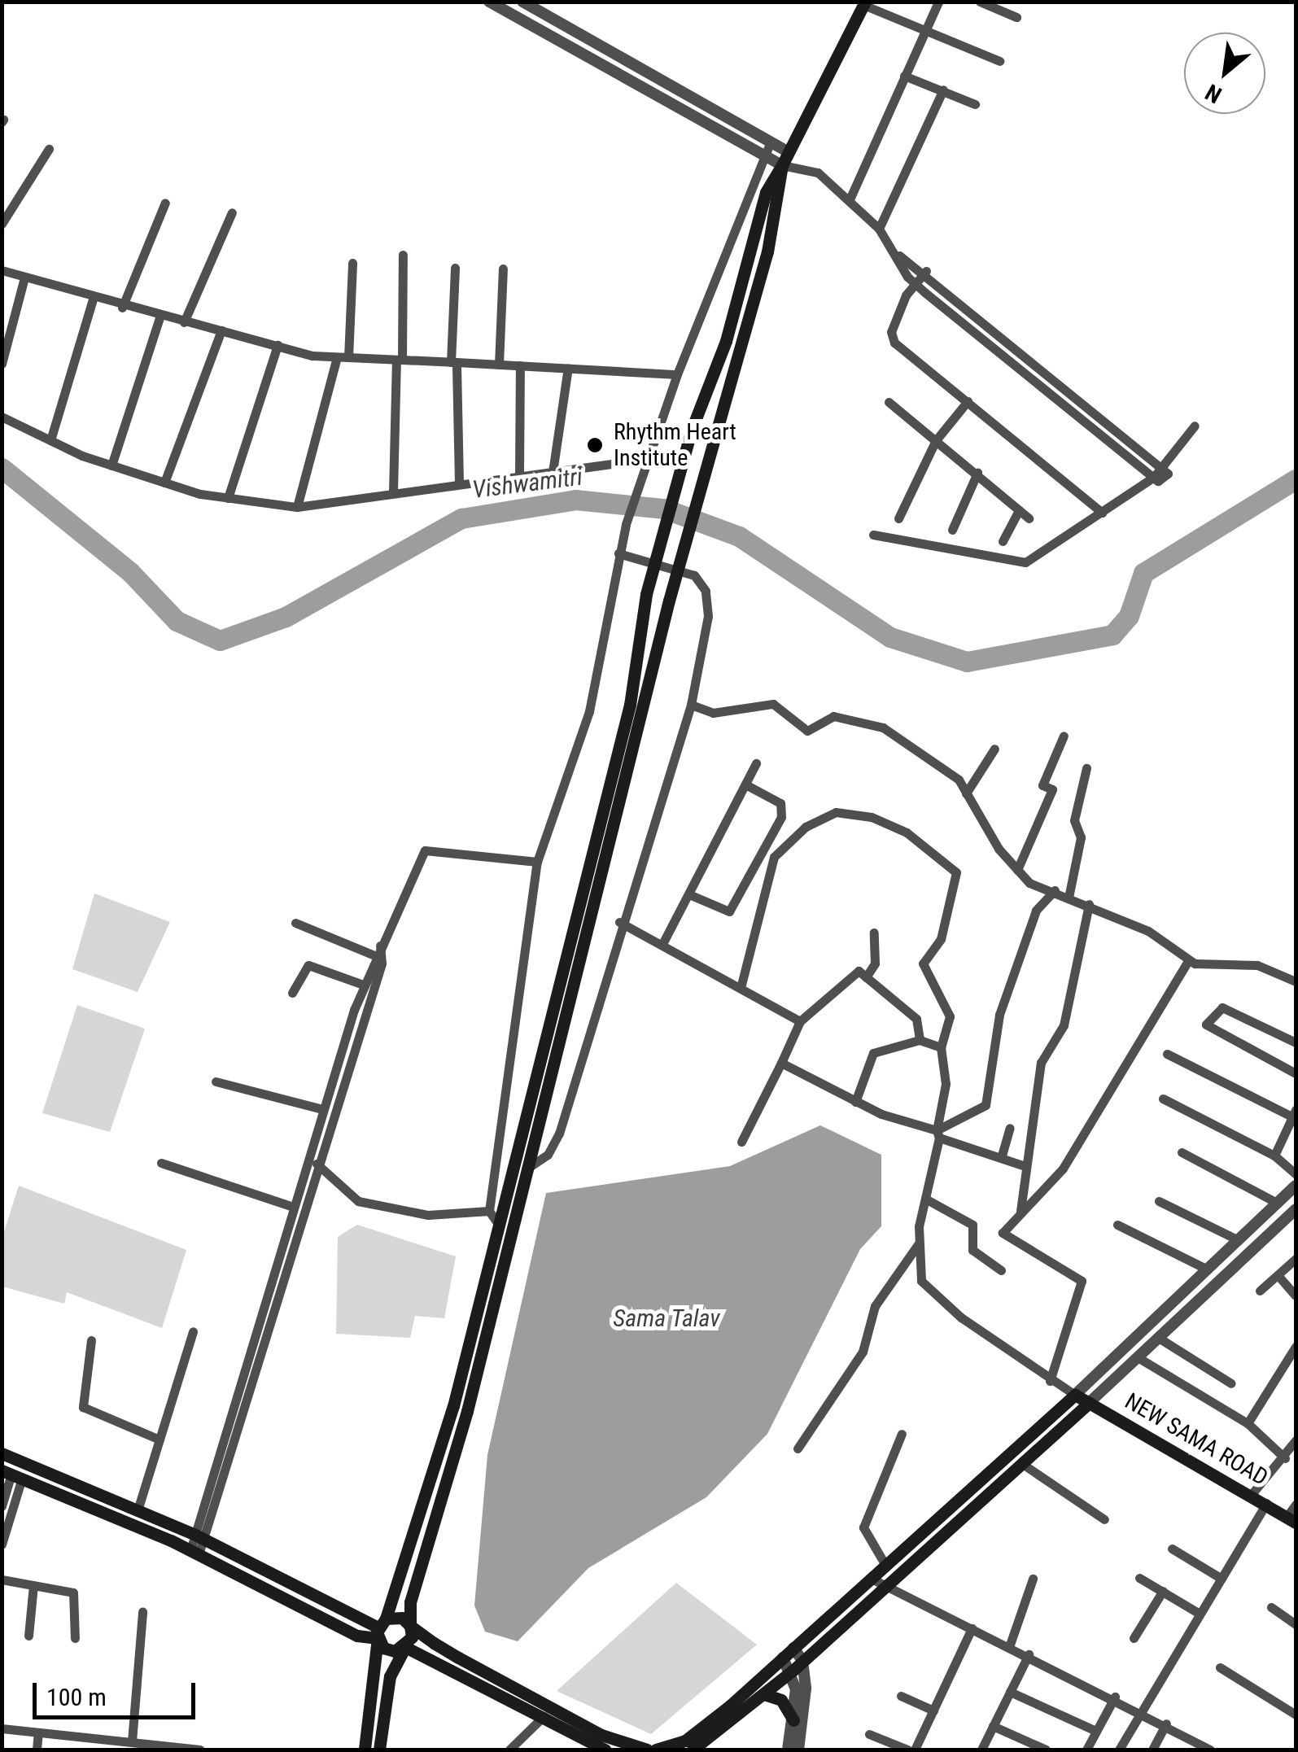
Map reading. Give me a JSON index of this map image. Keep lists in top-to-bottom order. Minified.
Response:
{"streets":{"main road":["NEW SAMA ROAD"]},"water":["Vishwamitri","Sama Talav"],"places":["Rhythm Heart Institute"],"scale_bar":"100 m","north":"bottom left"}
